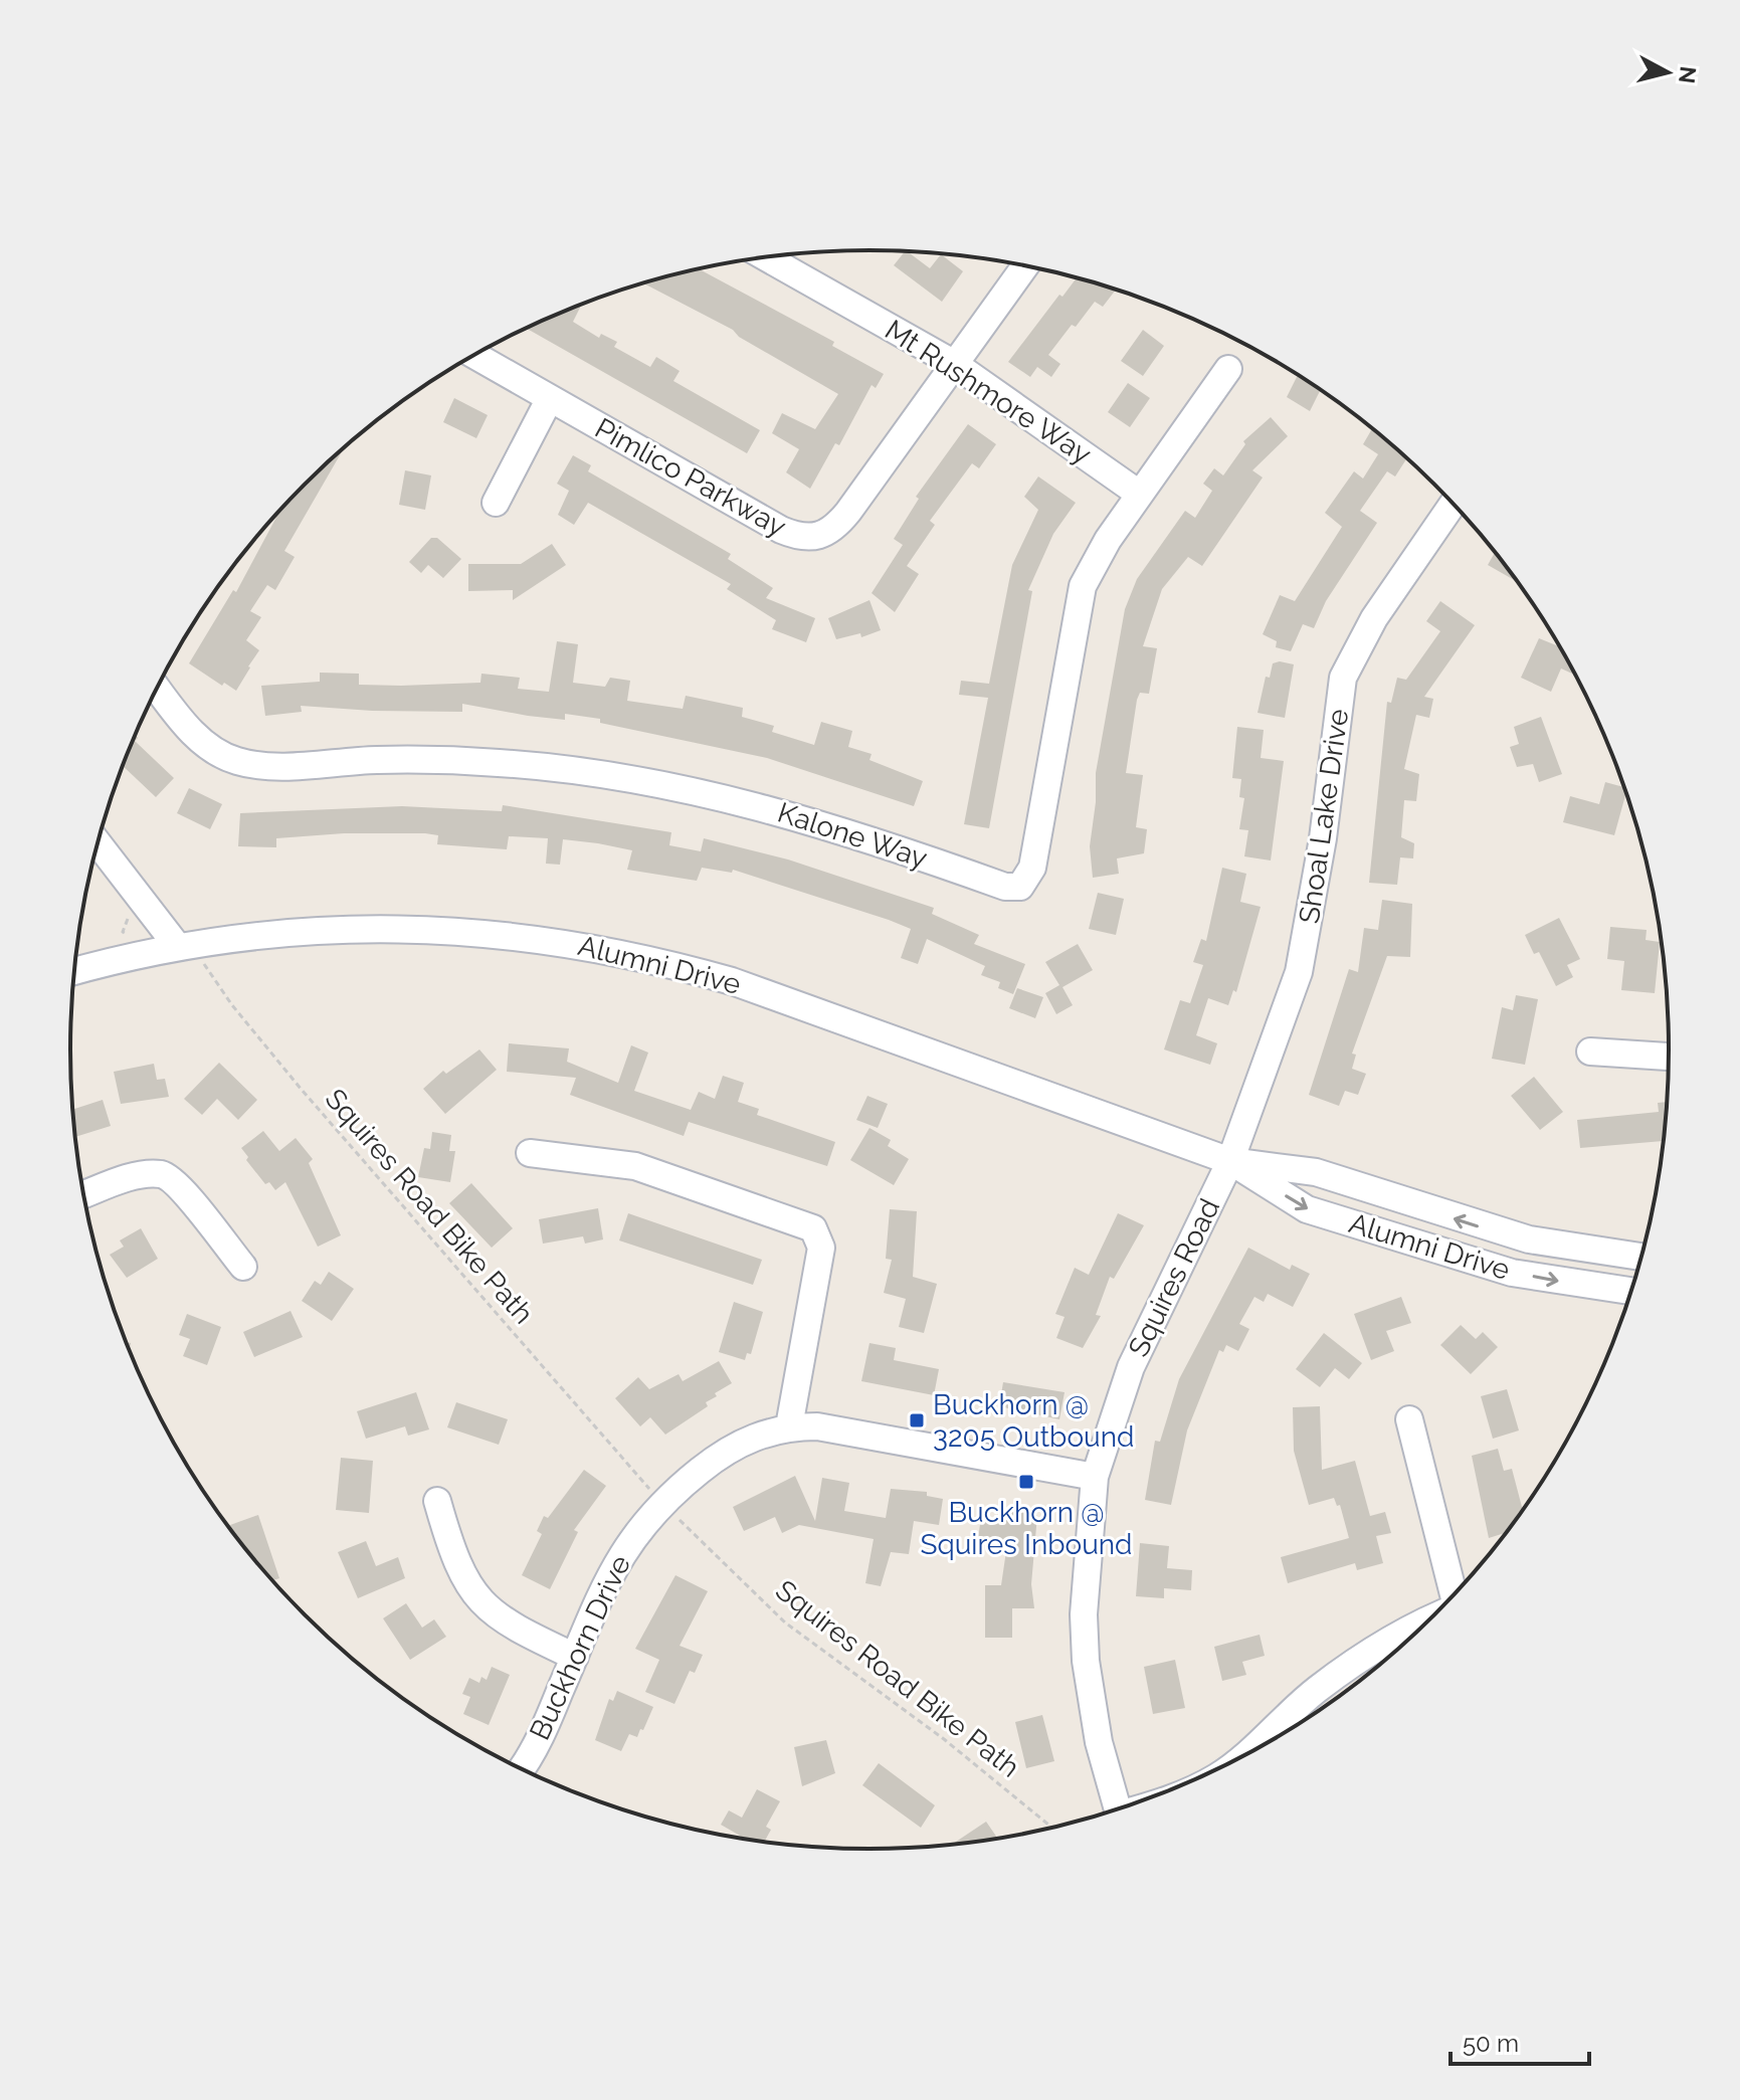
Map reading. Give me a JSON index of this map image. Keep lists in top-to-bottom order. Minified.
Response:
{"streets":{"street":["Mt Rushmore Way","Pimlico Parkway","Shoal Lake Drive","Kalone Way","Alumni Drive","Squires Road","Buckhorn Drive"],"path":["Squires Road Bike Path"]},"crossings":[["Mt Rushmore Way","Pimlico Parkway"],["Mt Rushmore Way","Kalone Way"],["Shoal Lake Drive","Alumni Drive"],["Shoal Lake Drive","Squires Road"],["Alumni Drive","Squires Road Bike Path"],["Alumni Drive","Squires Road"],["Squires Road","Buckhorn Drive"]],"places":{"transit":["Buckhorn @ 3205 Outbound","Buckhorn @ Squires Inbound"]},"scale_bar":"50 m","north":"right"}
